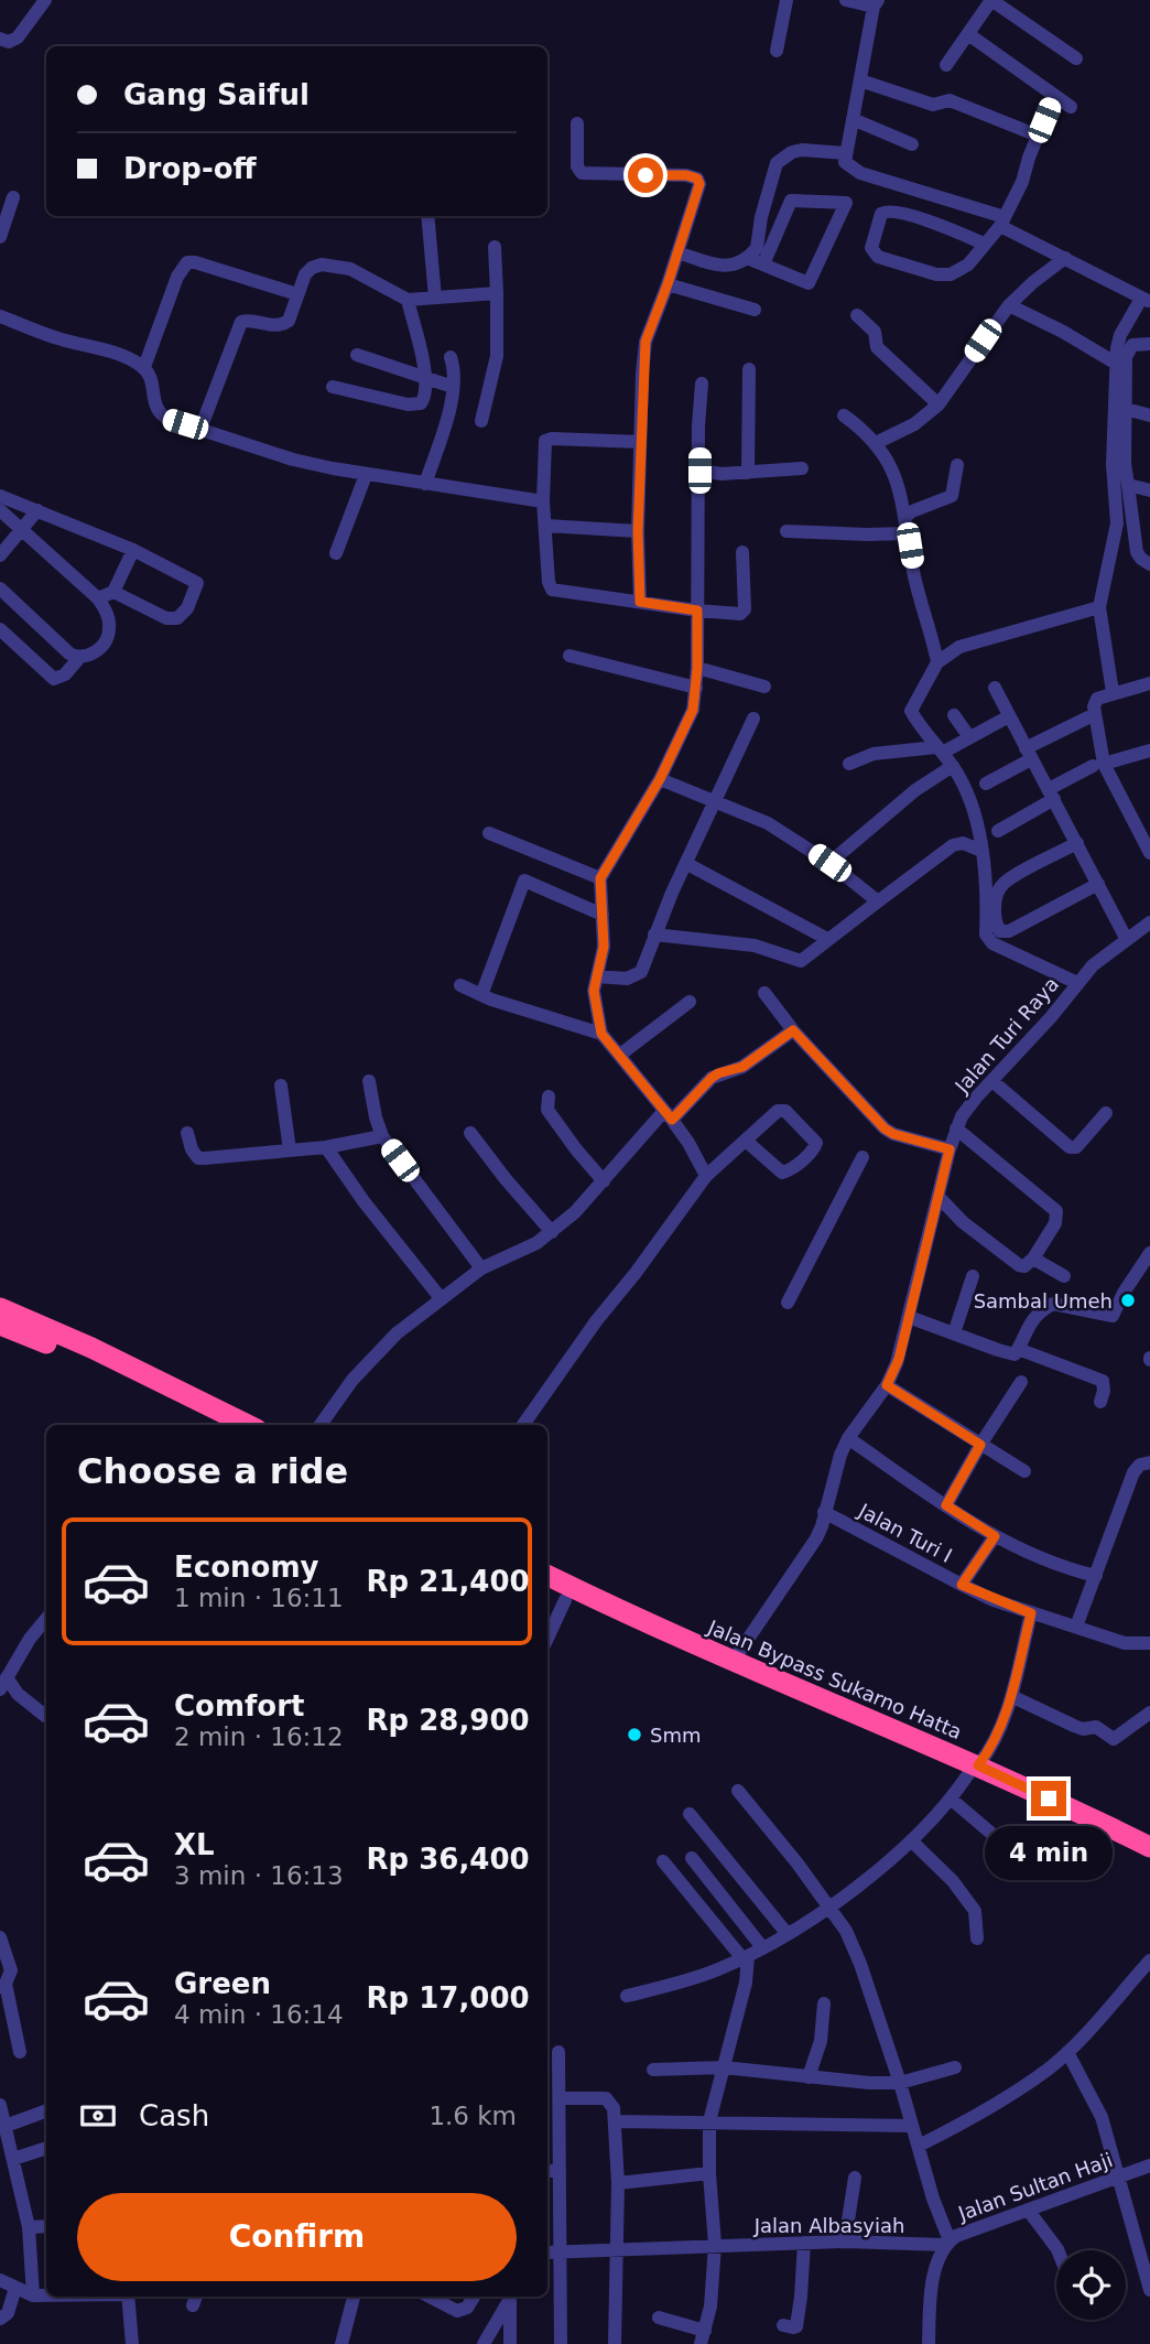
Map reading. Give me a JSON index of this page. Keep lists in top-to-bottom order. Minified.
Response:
{"streets":{"highway":["Jalan Bypass Sukarno Hatta"],"street":["Jalan Turi Raya","Jalan Turi I","Jalan Sultan Haji","Jalan Albasyiah"]},"crossings":[["Jalan Turi Raya","Jalan Turi I"],["Jalan Turi Raya","Jalan Bypass Sukarno Hatta"],["Jalan Sultan Haji","Jalan Albasyiah"]],"places":["Sambal Umeh","Smm"],"page":{"banner":["Gang Saiful","Drop-off"],"heading":"Choose a ride","list":[{"name":"Economy","note":"1 min · 16:11","value":"Rp 21,400"},{"name":"Comfort","note":"2 min · 16:12","value":"Rp 28,900"},{"name":"XL","note":"3 min · 16:13","value":"Rp 36,400"},{"name":"Green","note":"4 min · 16:14","value":"Rp 17,000"}],"bubble":"4 min","pay":["Cash","1.6 km"],"buttons":"Confirm"}}
